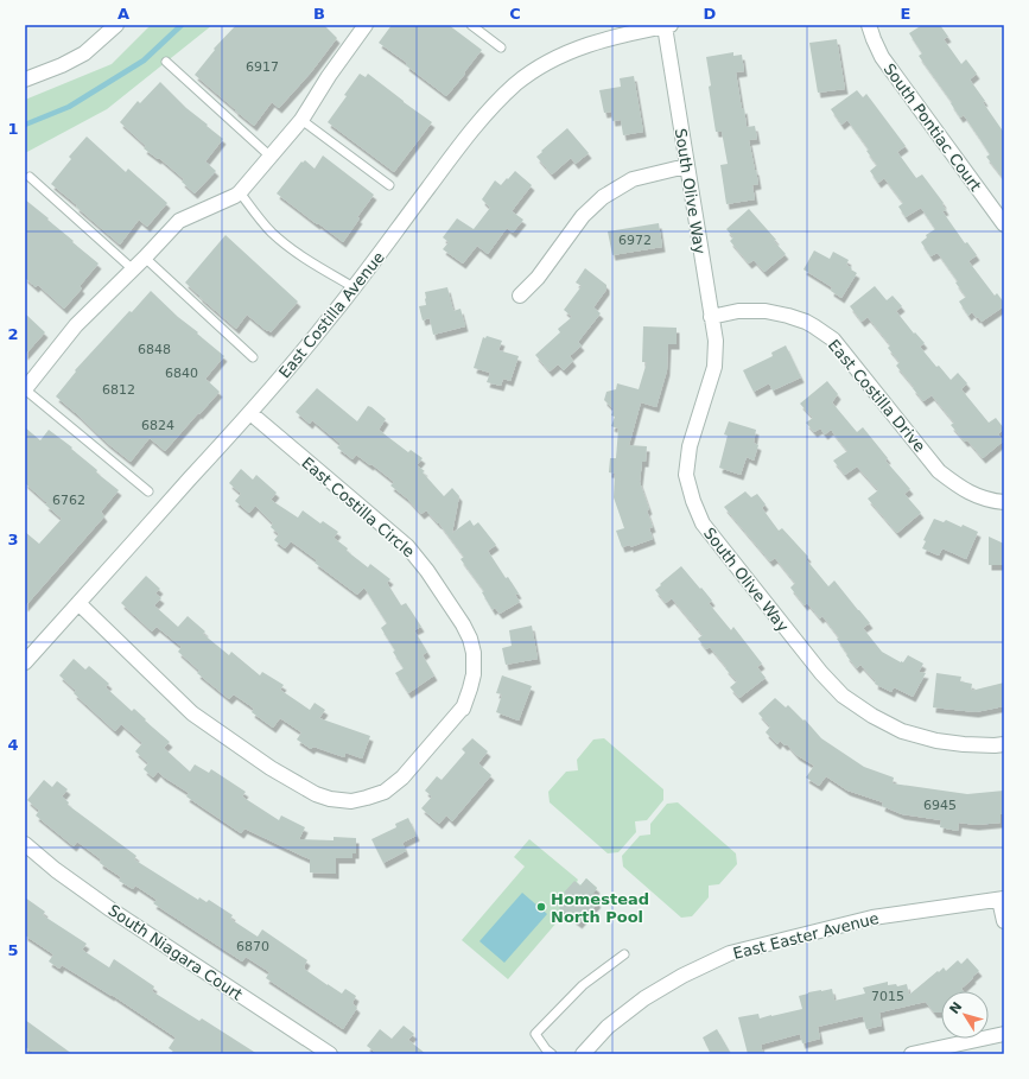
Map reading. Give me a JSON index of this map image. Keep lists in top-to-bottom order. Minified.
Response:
{"streets":{"street":["South Pontiac Court","South Olive Way","East Costilla Avenue","East Costilla Drive","East Costilla Circle","East Easter Avenue","South Niagara Court"]},"crossings":[["South Olive Way","East Costilla Avenue"],["South Olive Way","East Costilla Drive"],["East Costilla Avenue","East Costilla Circle"]],"places":["Homestead North Pool"],"house_numbers":["6917","6972","6848","6840","6812","6824","6762","6945","6870","7015"],"north":"top left","grid":{"columns":["A","B","C","D","E"],"rows":["1","2","3","4","5"]}}
